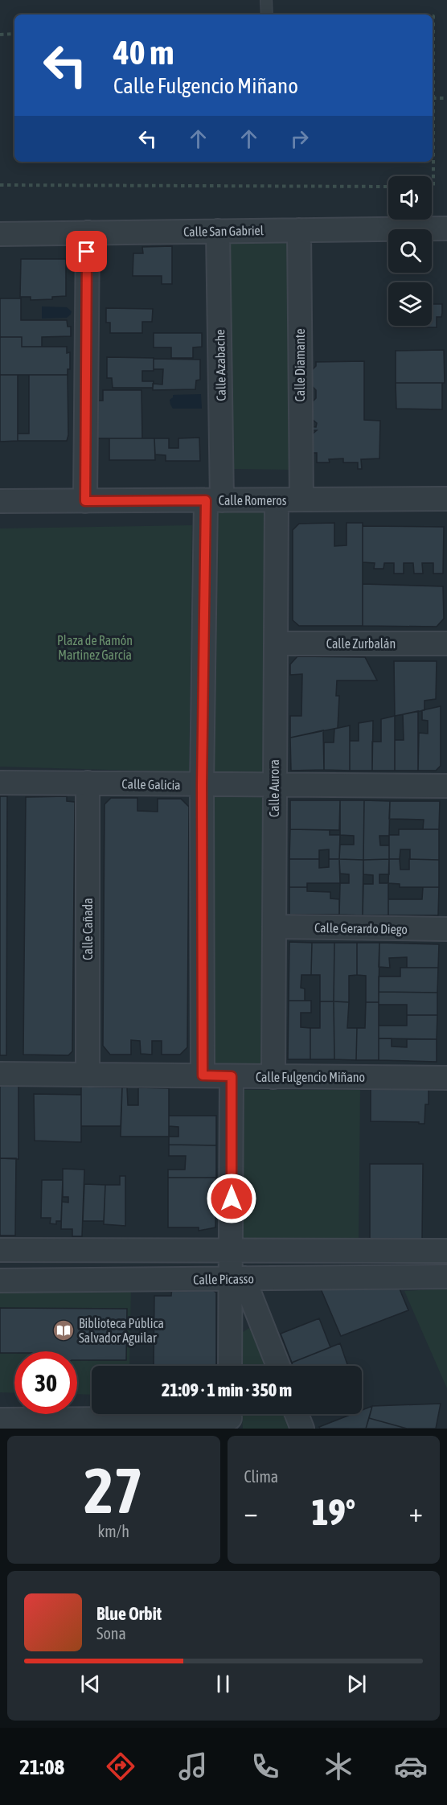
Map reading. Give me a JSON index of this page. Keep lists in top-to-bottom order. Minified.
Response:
{"streets":{"street":["Calle San Gabriel","Calle Azabache","Calle Diamante","Calle Romeros","Calle Zurbalán","Calle Galicia","Calle Aurora","Calle Gerardo Diego","Calle Cañada","Calle Fulgencio Miñano","Calle Picasso"]},"crossings":[["Calle San Gabriel","Calle Azabache"],["Calle San Gabriel","Calle Diamante"],["Calle Azabache","Calle Romeros"],["Calle Diamante","Calle Romeros"],["Calle Romeros","Calle Aurora"],["Calle Zurbalán","Calle Aurora"],["Calle Galicia","Calle Aurora"],["Calle Galicia","Calle Cañada"],["Calle Aurora","Calle Gerardo Diego"],["Calle Aurora","Calle Fulgencio Miñano"],["Calle Cañada","Calle Fulgencio Miñano"]],"parks":["Plaza de Ramón Martinez García"],"places":{"library":["Biblioteca Pública Salvador Aguilar"]},"page":{"turn":["40 m","Calle Fulgencio Miñano"],"limit":"30","trip":"21:09 · 1 min · 350 m","tile":[["27","km/h"],"Clima"],"heat":["−","19°","+"],"song":["Blue Orbit","Sona"],"tabs":"21:08"}}
